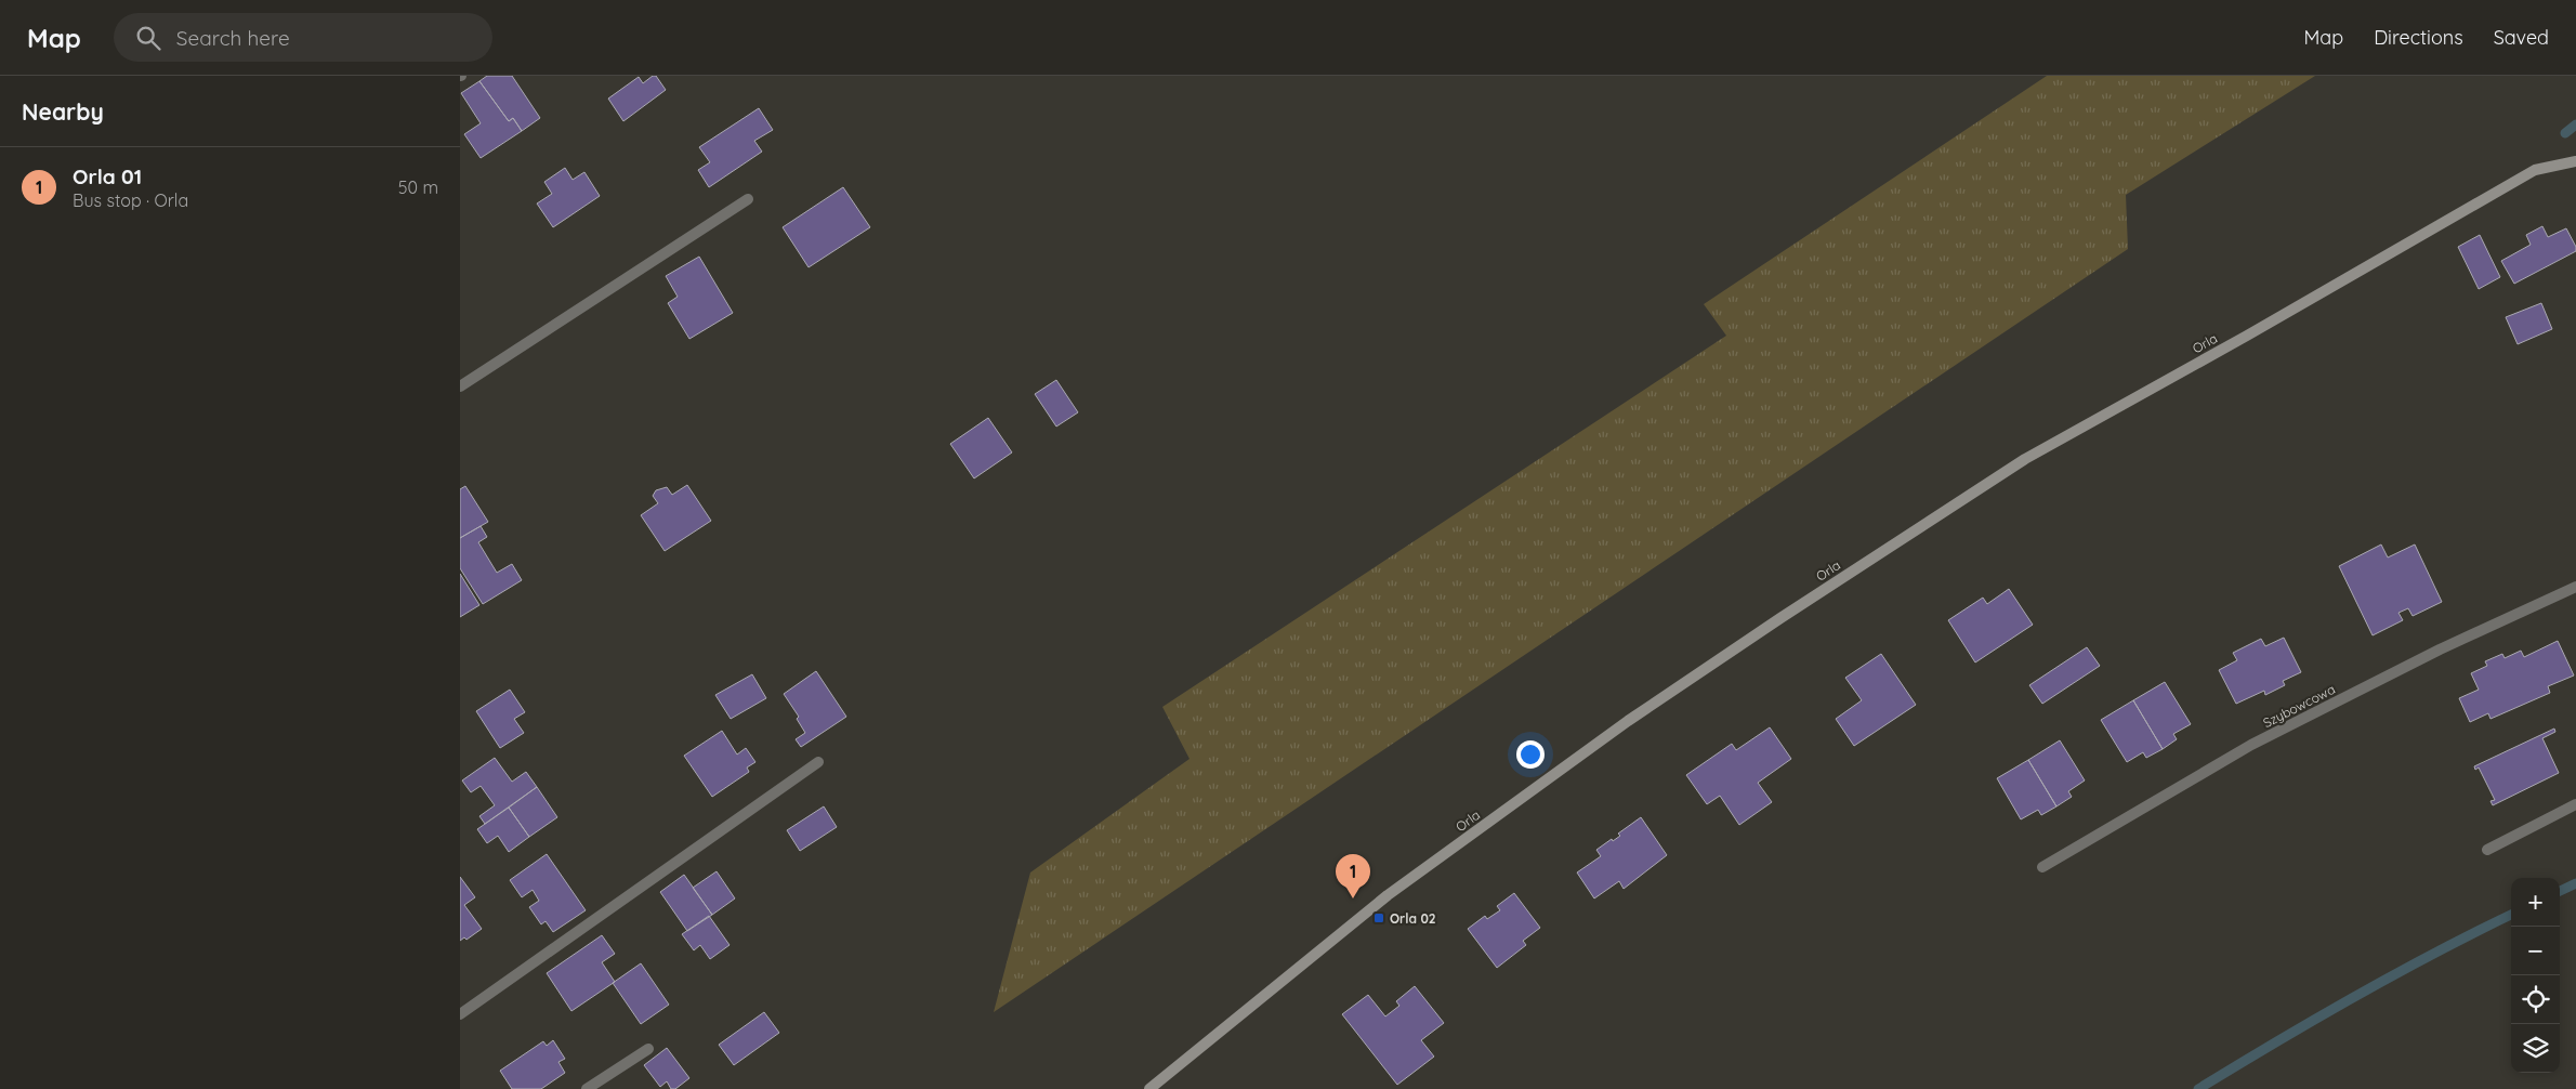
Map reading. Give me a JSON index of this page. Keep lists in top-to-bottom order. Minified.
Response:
{"streets":{"street":["Orla","Szybowcowa"]},"places":{"transit":["Orla 02"]},"page":{"header":"Map","search":"Search here","nav":["Map","Directions","Saved"],"heading":"Nearby","list":[{"mark":"1","name":"Orla 01","note":"Bus stop · Orla","value":"50 m"}],"pins":"1","map_buttons":["+","−"]}}
